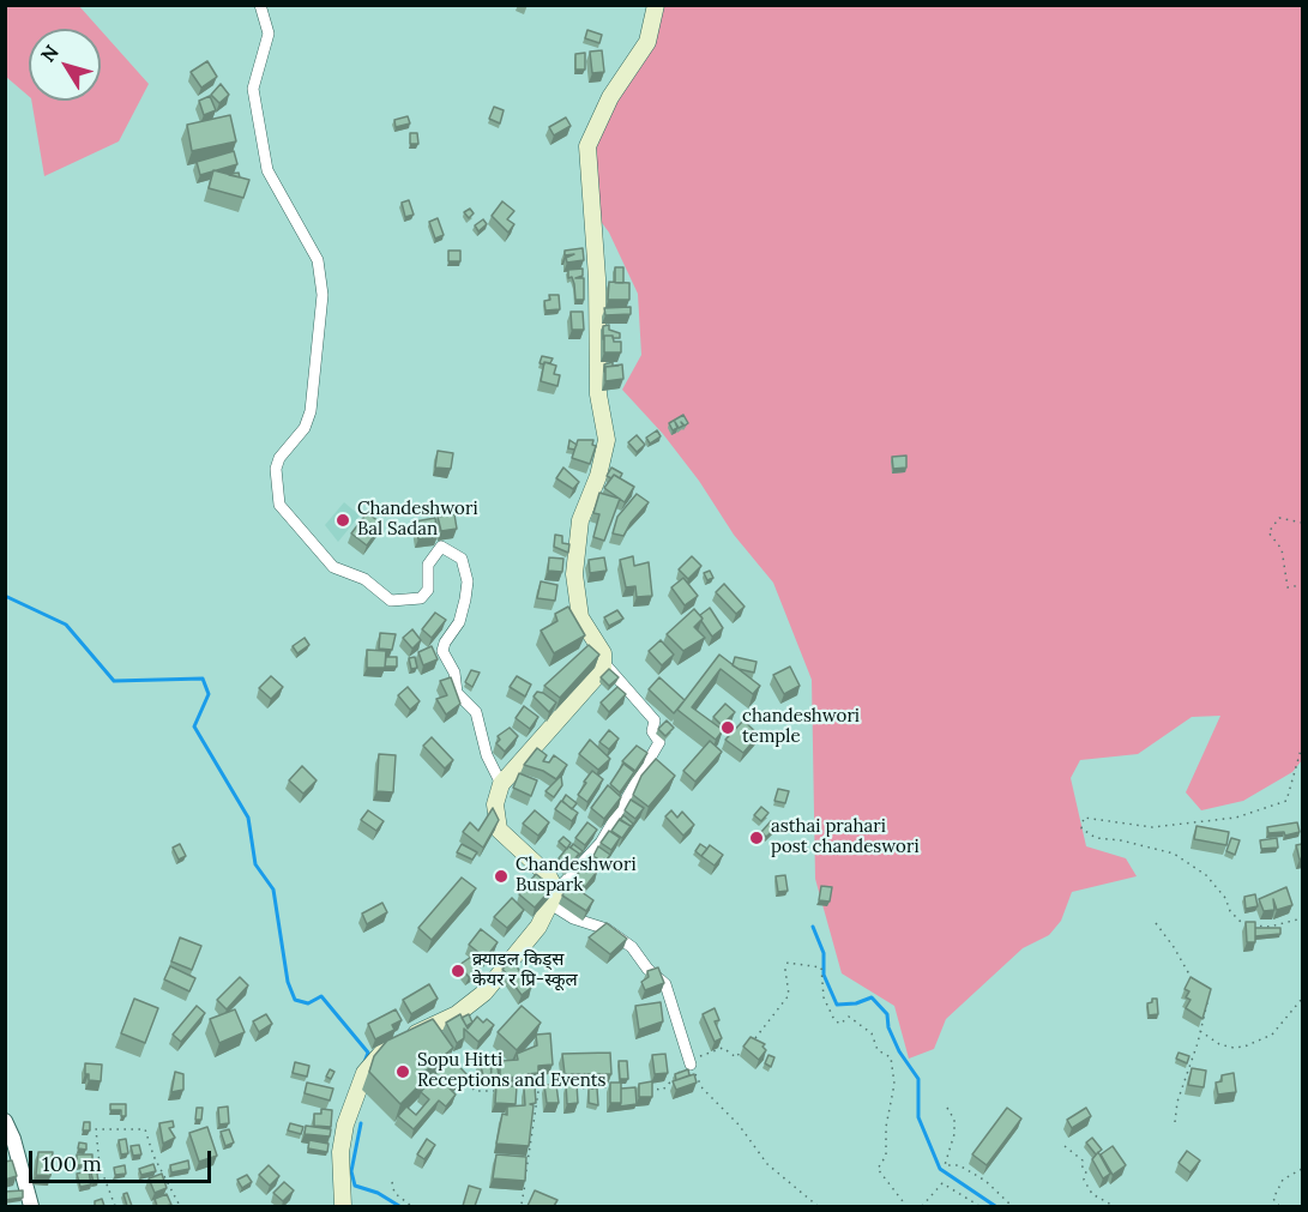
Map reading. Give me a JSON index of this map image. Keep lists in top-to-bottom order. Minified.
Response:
{"places":["Chandeshwori Bal Sadan","chandeshwori temple","asthai prahari post chandeswori","Chandeshwori Buspark","क्र्याडल किड्स केयर र प्रि-स्कूल","Sopu Hitti Receptions and Events"],"scale_bar":"100 m","north":"top left"}
